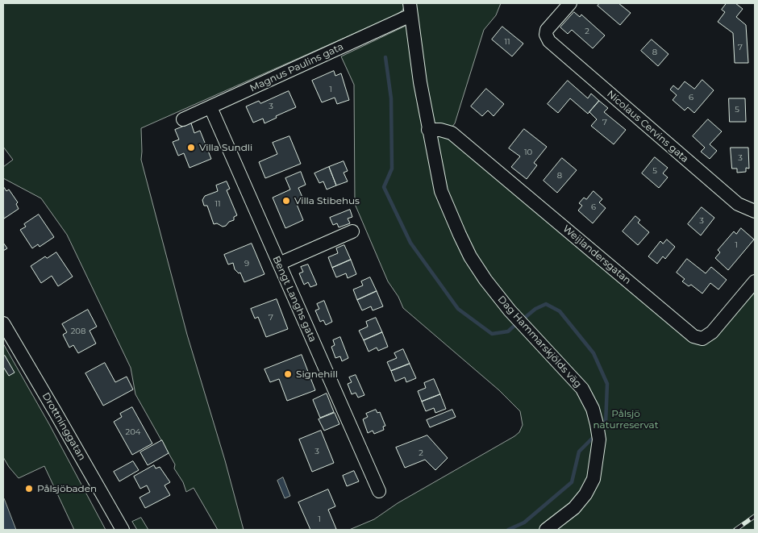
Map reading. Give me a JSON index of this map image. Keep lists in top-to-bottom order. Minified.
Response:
{"streets":{"street":["Magnus Paulins gata","Nicolaus Cervins gata","Weijlandersgatan","Bengt Langhs gata","Dag Hammarskjölds väg","Drottninggatan"]},"crossings":[["Magnus Paulins gata","Bengt Langhs gata"],["Magnus Paulins gata","Dag Hammarskjölds väg"],["Weijlandersgatan","Dag Hammarskjölds väg"]],"parks":["Pålsjö naturreservat"],"places":["Villa Sundli","Villa Stibehus","Signehill","Pålsjöbaden"],"house_numbers":["2","11","7","8","1","6","3","5","7","10","3","5","8","11","6","3","1","9","7","208","204","3","2","1"]}
